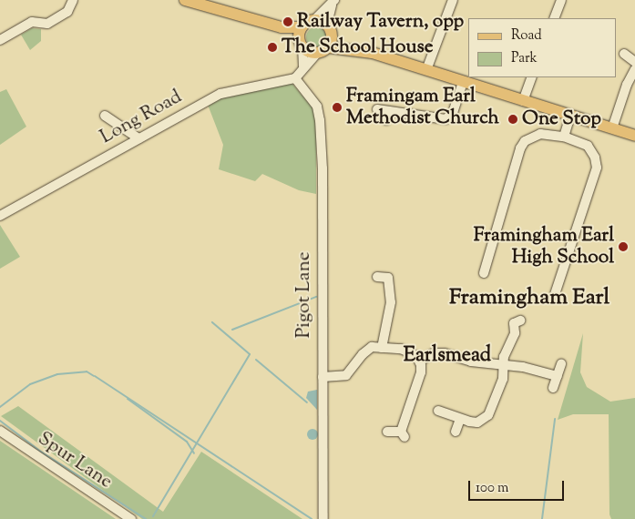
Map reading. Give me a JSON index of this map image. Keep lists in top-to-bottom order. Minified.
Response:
{"streets":{"street":["Long Road","Pigot Lane","Spur Lane"]},"crossings":[["Long Road","Pigot Lane"]],"districts":["Framingham Earl","Earlsmead"],"places":["Railway Tavern, opp","The School House","Framingam Earl Methodist Church","One Stop","Framingham Earl High School"],"legend":["Road","Park"],"scale_bar":"100 m"}
